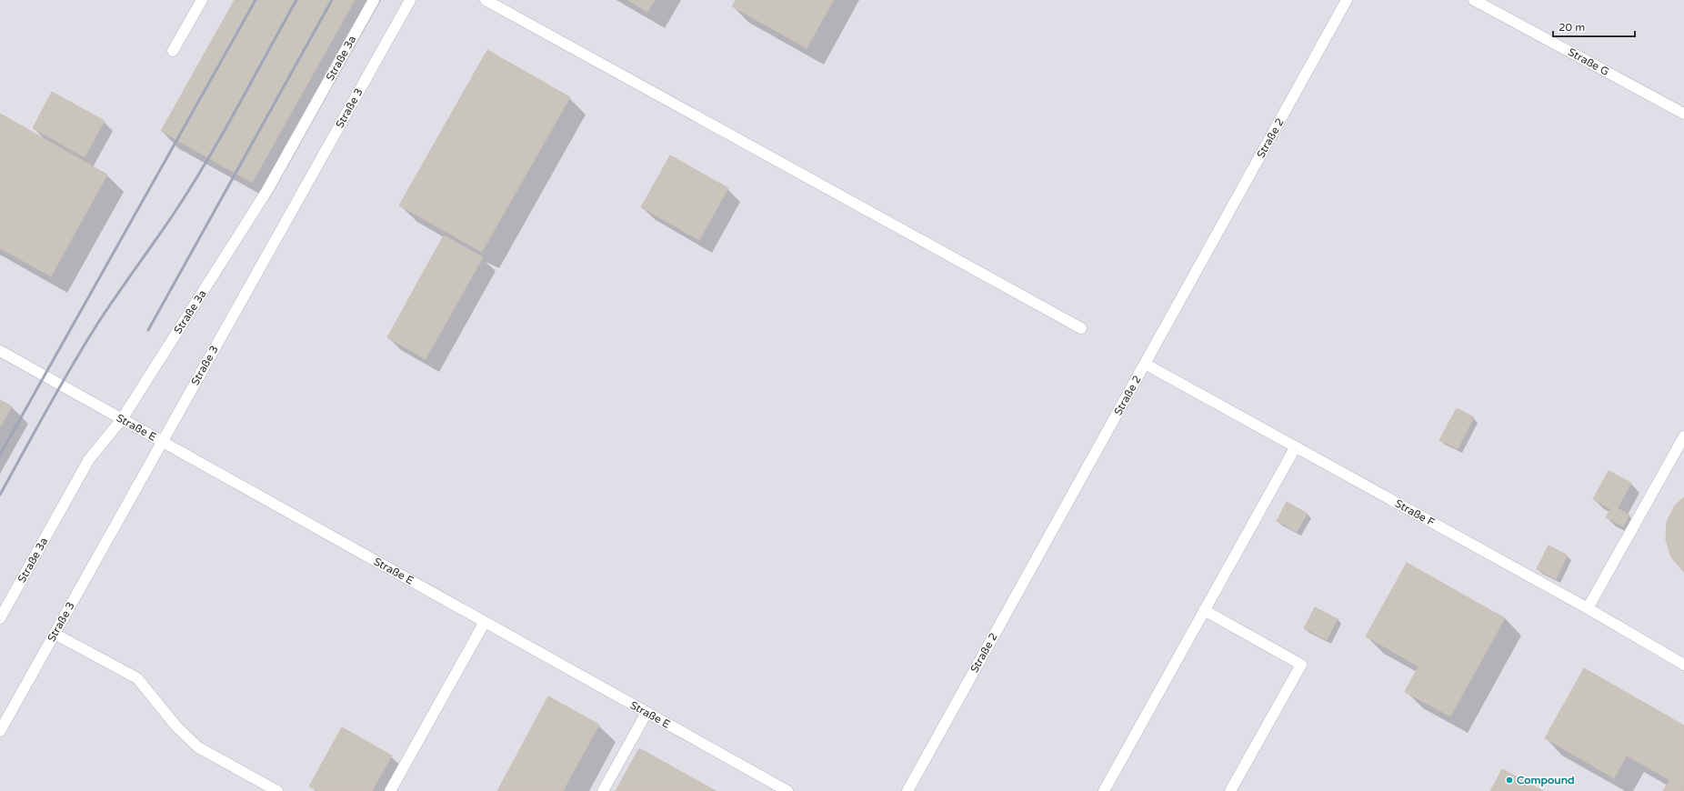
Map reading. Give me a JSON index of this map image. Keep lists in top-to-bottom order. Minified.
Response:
{"streets":{"lane":["Straße 3a","Straße G","Straße 3","Straße 2","Straße E","Straße F"]},"crossings":[["Straße 3a","Straße E"],["Straße 3","Straße E"],["Straße 2","Straße F"]],"places":["Compound"],"scale_bar":"20 m"}
